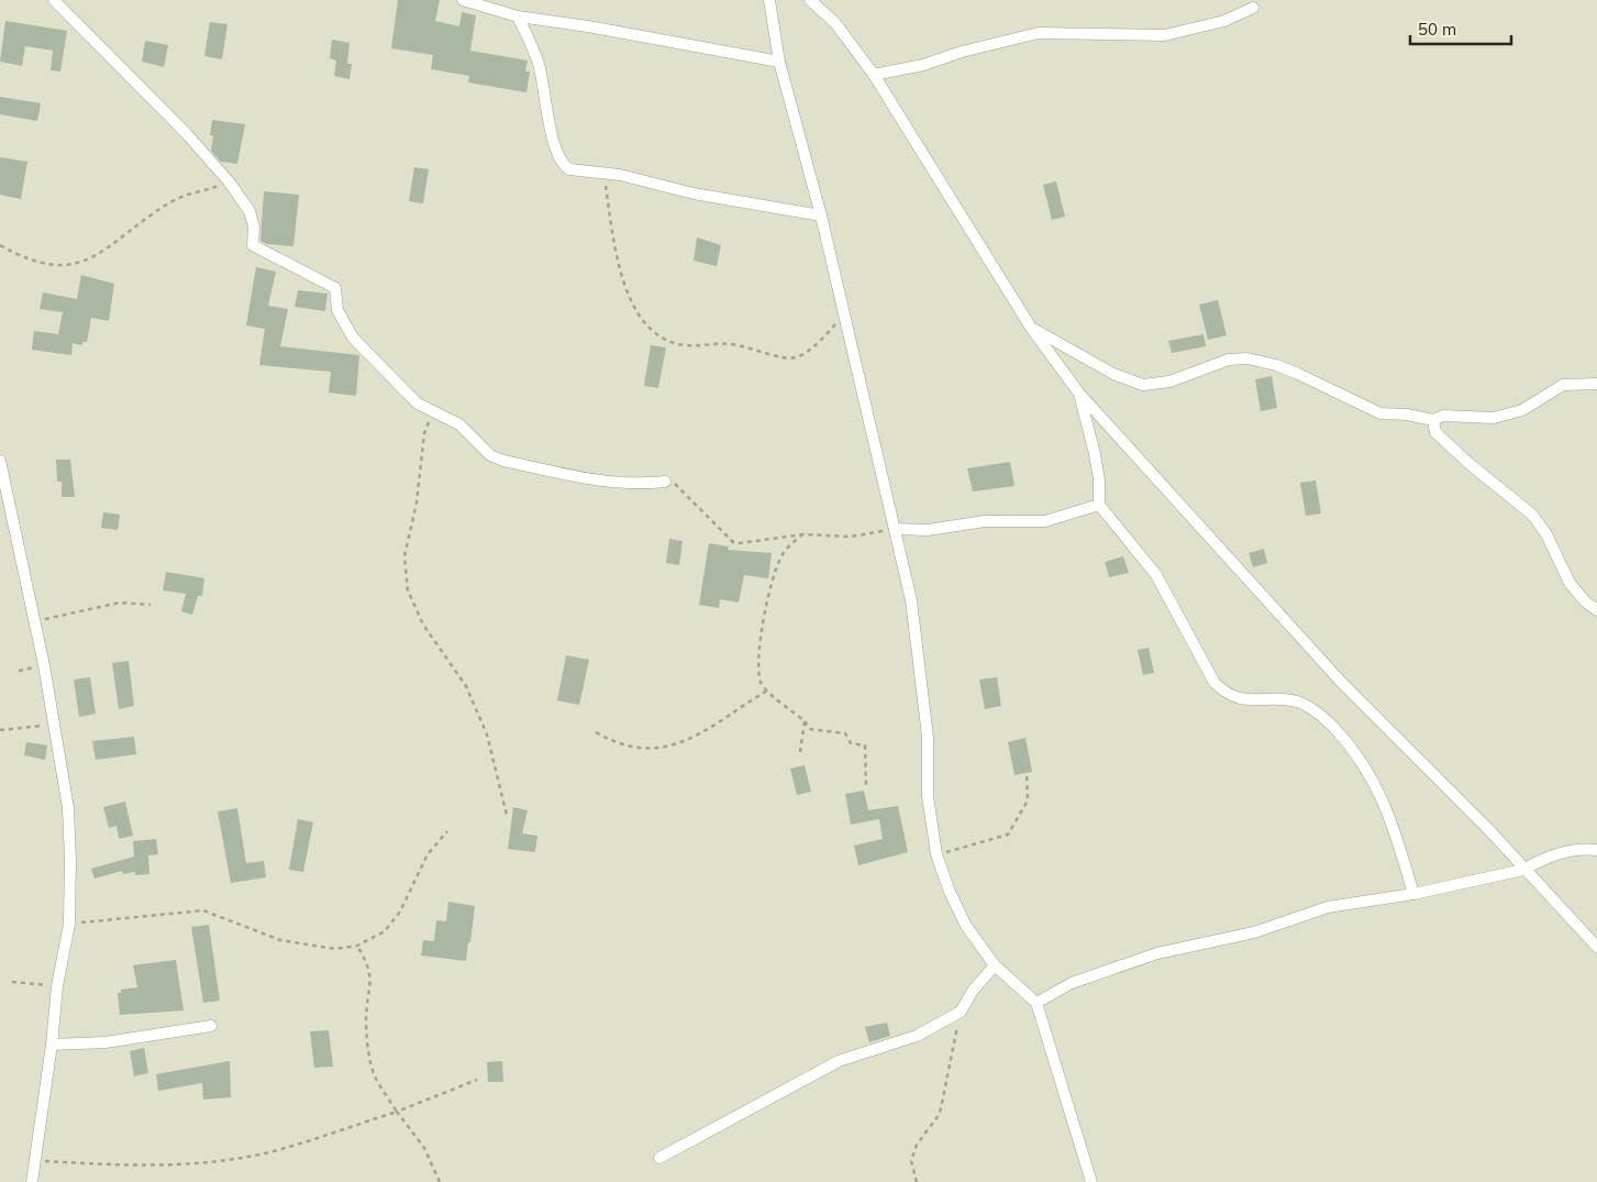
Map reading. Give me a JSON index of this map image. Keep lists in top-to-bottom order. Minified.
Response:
{"scale_bar":"50 m"}
